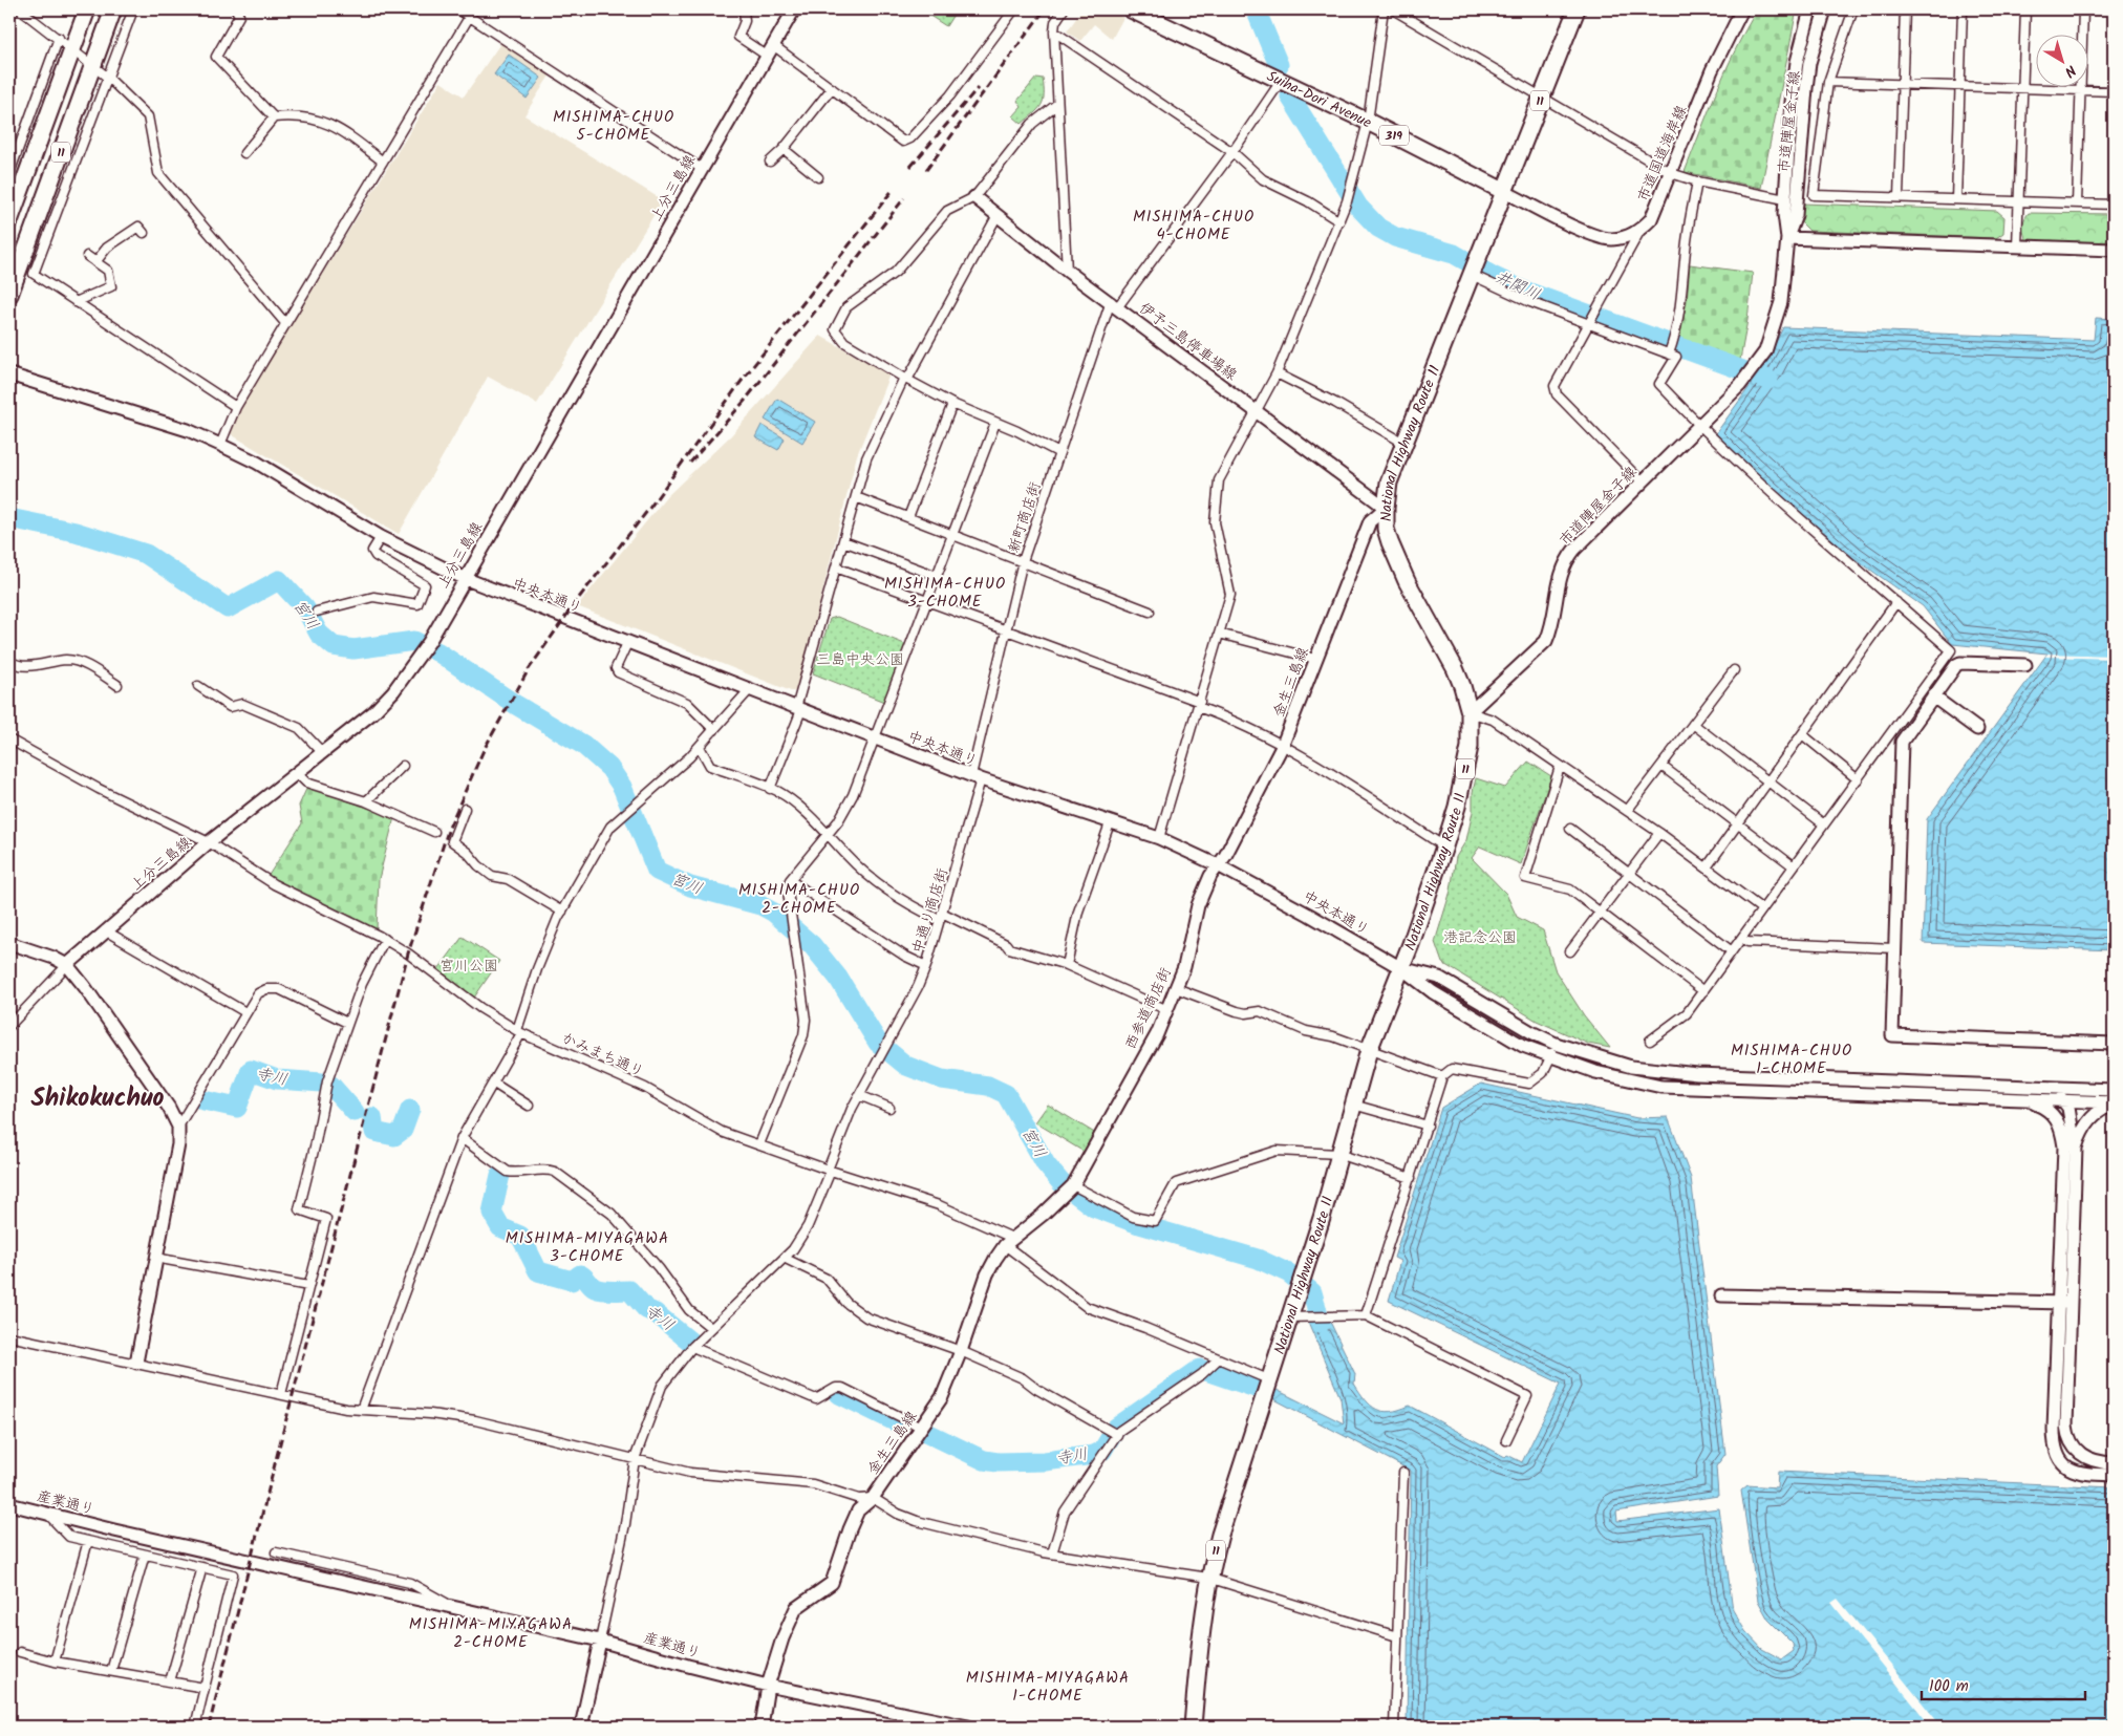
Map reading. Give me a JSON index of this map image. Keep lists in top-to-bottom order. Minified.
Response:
{"streets":{"highway":["Suiha-Dori Avenue","11","319","National Highway Route 11"],"street":["市道陣屋金子線","市道国道海岸線","上分三島線","伊予三島停車場線","新町商店街","中央本通り","金生三島線","中通り商店街","西参道商店街","かみまち通り","産業通り"]},"crossings":[["Suiha-Dori Avenue","National Highway Route 11"],["Suiha-Dori Avenue","新町商店街"],["市道陣屋金子線","National Highway Route 11"],["上分三島線","中央本通り"],["上分三島線","かみまち通り"],["伊予三島停車場線","National Highway Route 11"],["伊予三島停車場線","新町商店街"],["伊予三島停車場線","金生三島線"],["National Highway Route 11","中央本通り"],["National Highway Route 11","金生三島線"],["National Highway Route 11","かみまち通り"],["新町商店街","中央本通り"],["新町商店街","中通り商店街"],["中央本通り","金生三島線"],["中央本通り","中通り商店街"],["中央本通り","西参道商店街"],["金生三島線","西参道商店街"],["金生三島線","かみまち通り"],["金生三島線","産業通り"],["中通り商店街","かみまち通り"],["中通り商店街","産業通り"]],"districts":["MISHIMA-CHUO 5-CHOME","MISHIMA-CHUO 4-CHOME","MISHIMA-CHUO 3-CHOME","MISHIMA-CHUO 2-CHOME","MISHIMA-CHUO 1-CHOME","Shikokuchuo","MISHIMA-MIYAGAWA 3-CHOME","MISHIMA-MIYAGAWA 2-CHOME","MISHIMA-MIYAGAWA 1-CHOME"],"water":["井関川","宮川","寺川"],"parks":["三島中央公園","港記念公園","宮川公園"],"scale_bar":"100 m","north":"bottom right"}
